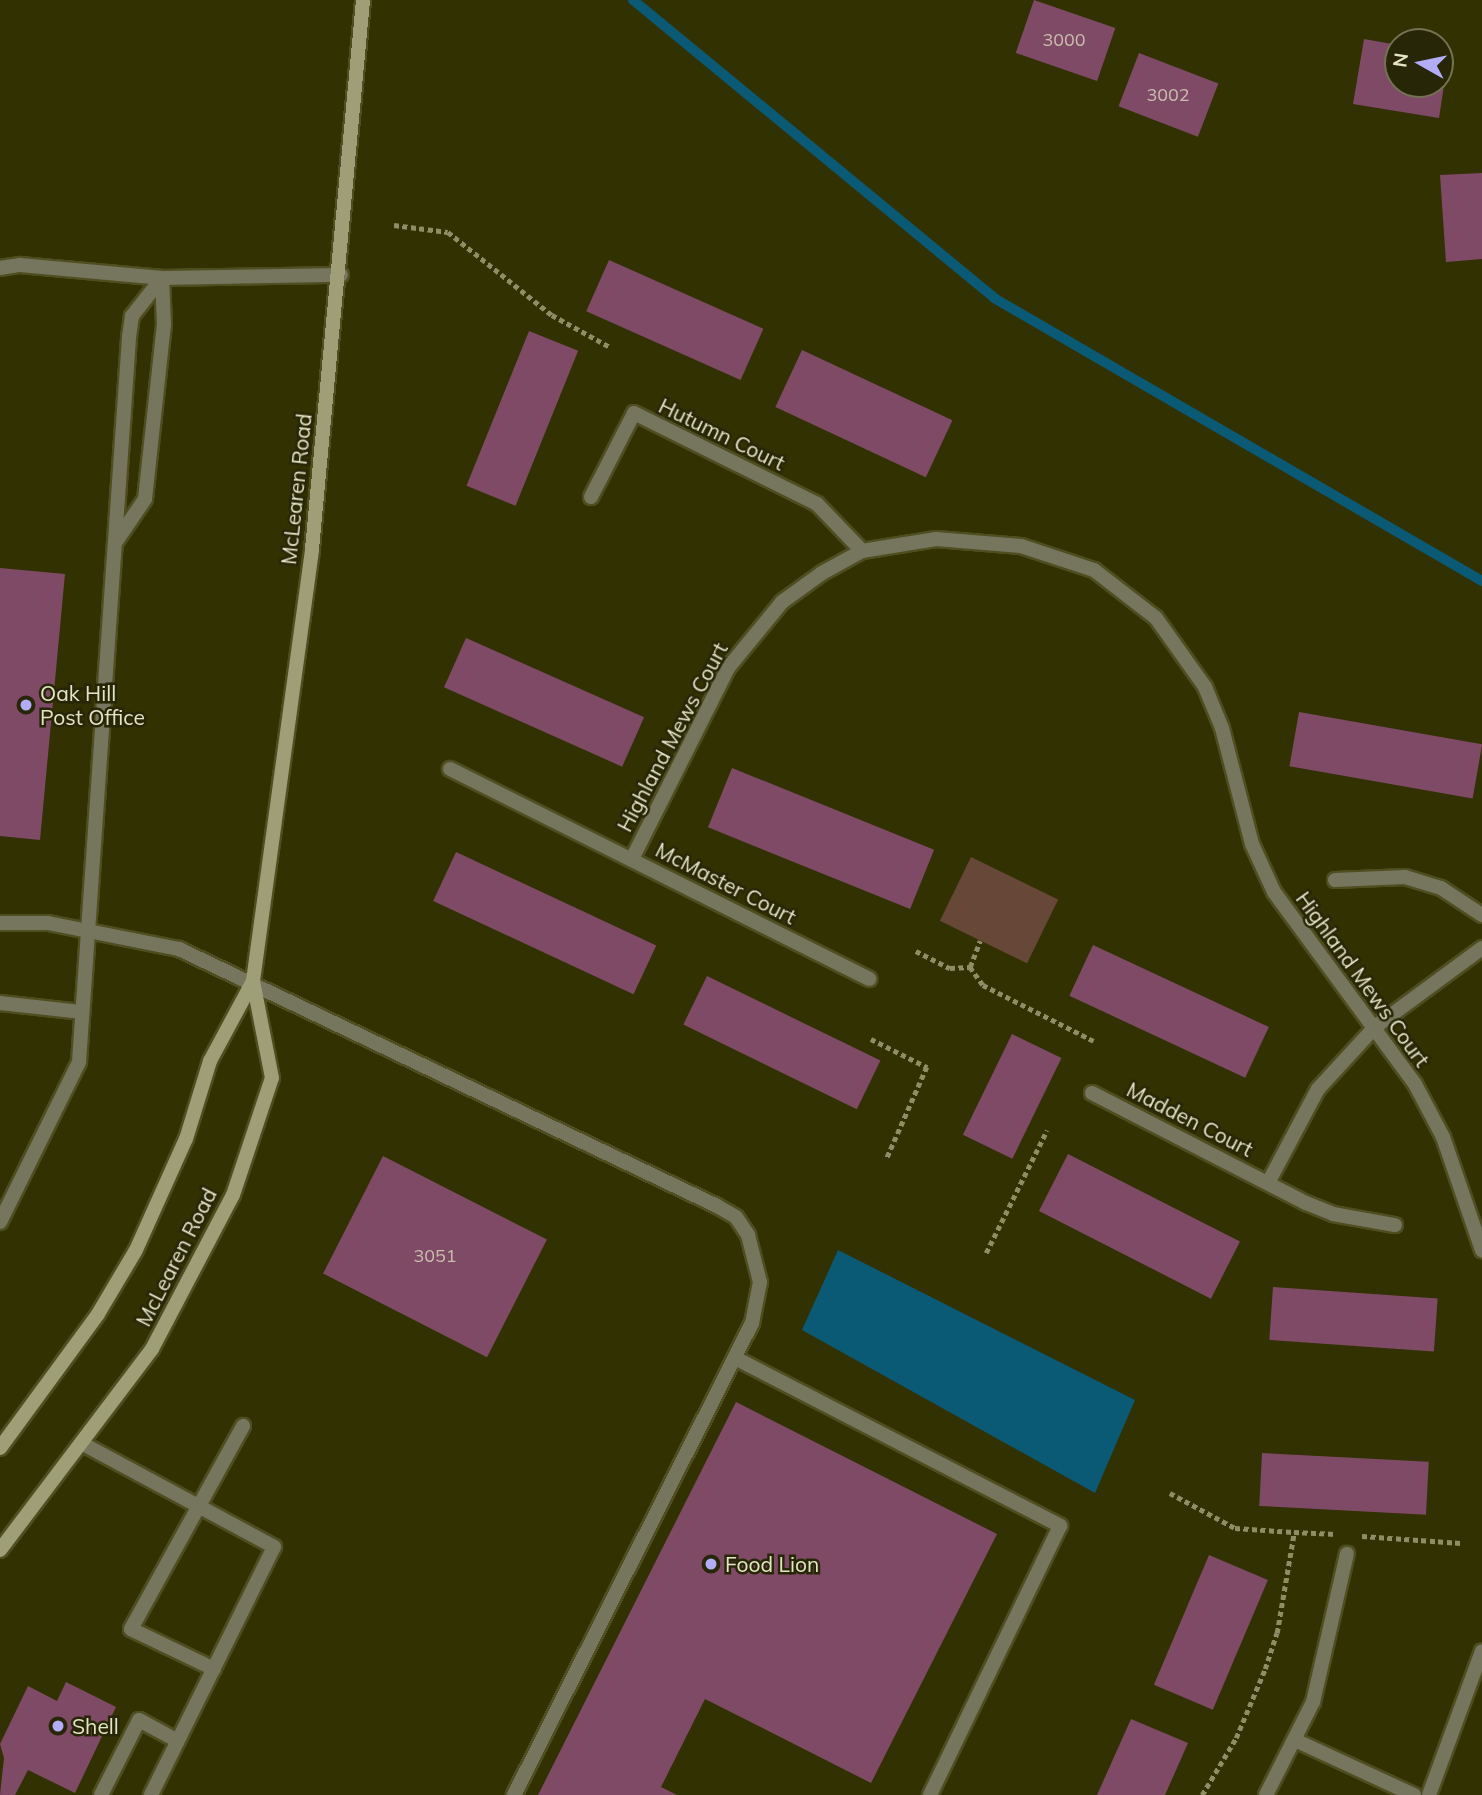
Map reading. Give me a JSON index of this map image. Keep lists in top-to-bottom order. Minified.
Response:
{"streets":{"main road":["McLearen Road"],"street":["Hutumn Court","Highland Mews Court","McMaster Court","Madden Court"]},"crossings":[["Hutumn Court","Highland Mews Court"],["Highland Mews Court","McMaster Court"],["Highland Mews Court","Madden Court"]],"places":["Oak Hill Post Office","Food Lion","Shell"],"house_numbers":["3000","3002","3051"],"north":"left"}
